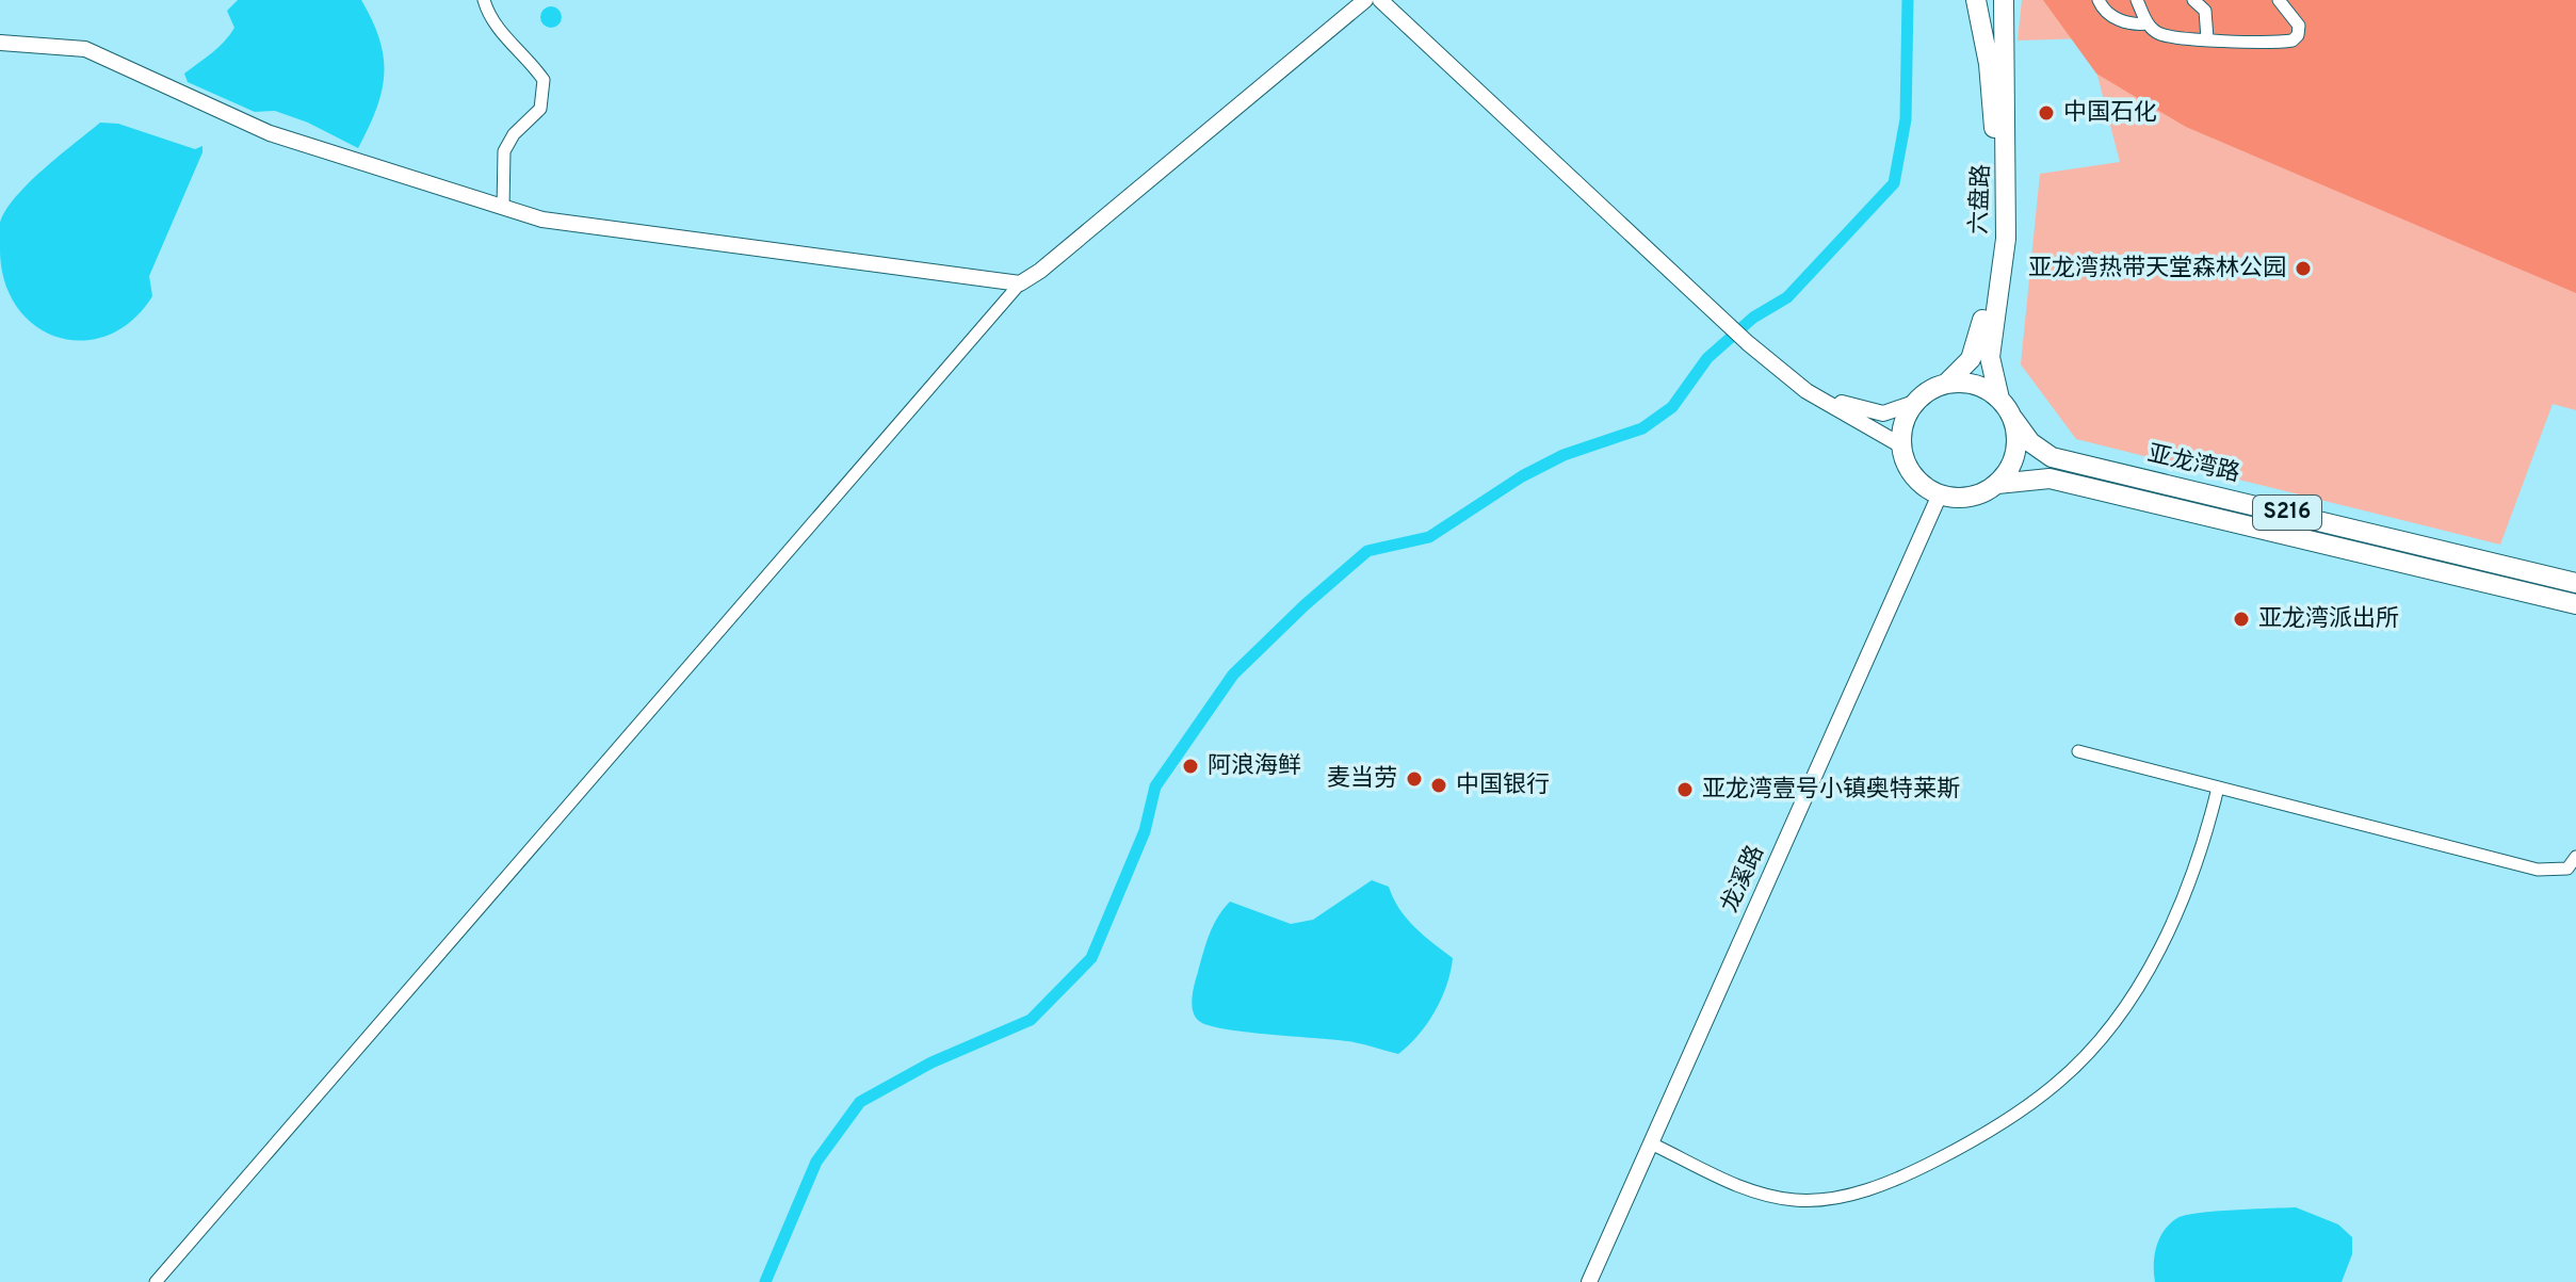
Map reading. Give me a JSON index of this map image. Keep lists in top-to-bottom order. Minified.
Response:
{"streets":{"main road":["六盘路","亚龙湾路","S216"],"street":["龙溪路"]},"crossings":[["六盘路","亚龙湾路"],["六盘路","S216"],["六盘路","龙溪路"],["亚龙湾路","S216"],["亚龙湾路","龙溪路"],["S216","龙溪路"]],"places":["中国石化","亚龙湾热带天堂森林公园","亚龙湾派出所","阿浪海鲜","麦当劳","中国银行","亚龙湾壹号小镇·奥特莱斯"]}
